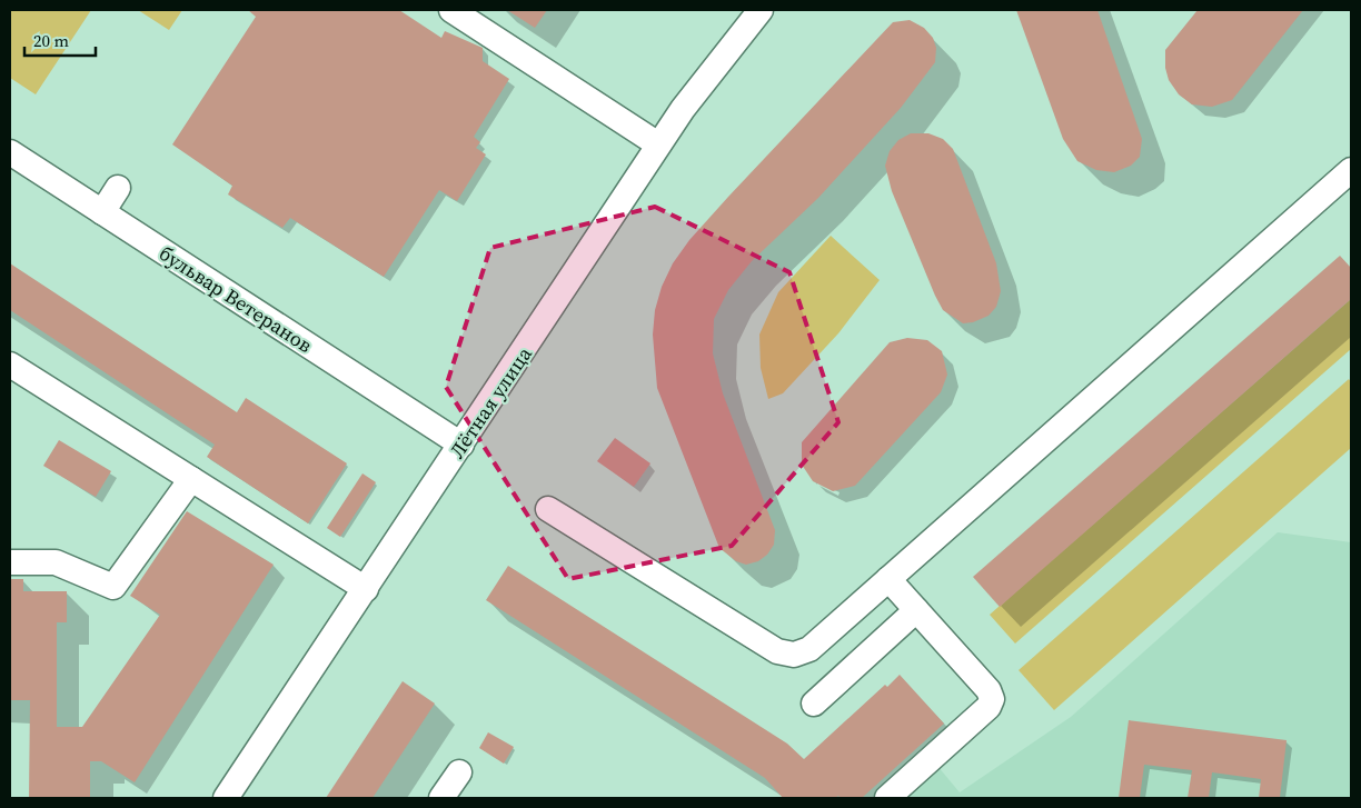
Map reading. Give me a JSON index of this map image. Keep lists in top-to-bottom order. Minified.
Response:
{"streets":{"street":["бульвар Ветеранов","Лётная улица"]},"crossings":[["бульвар Ветеранов","Лётная улица"]],"scale_bar":"20 m"}
